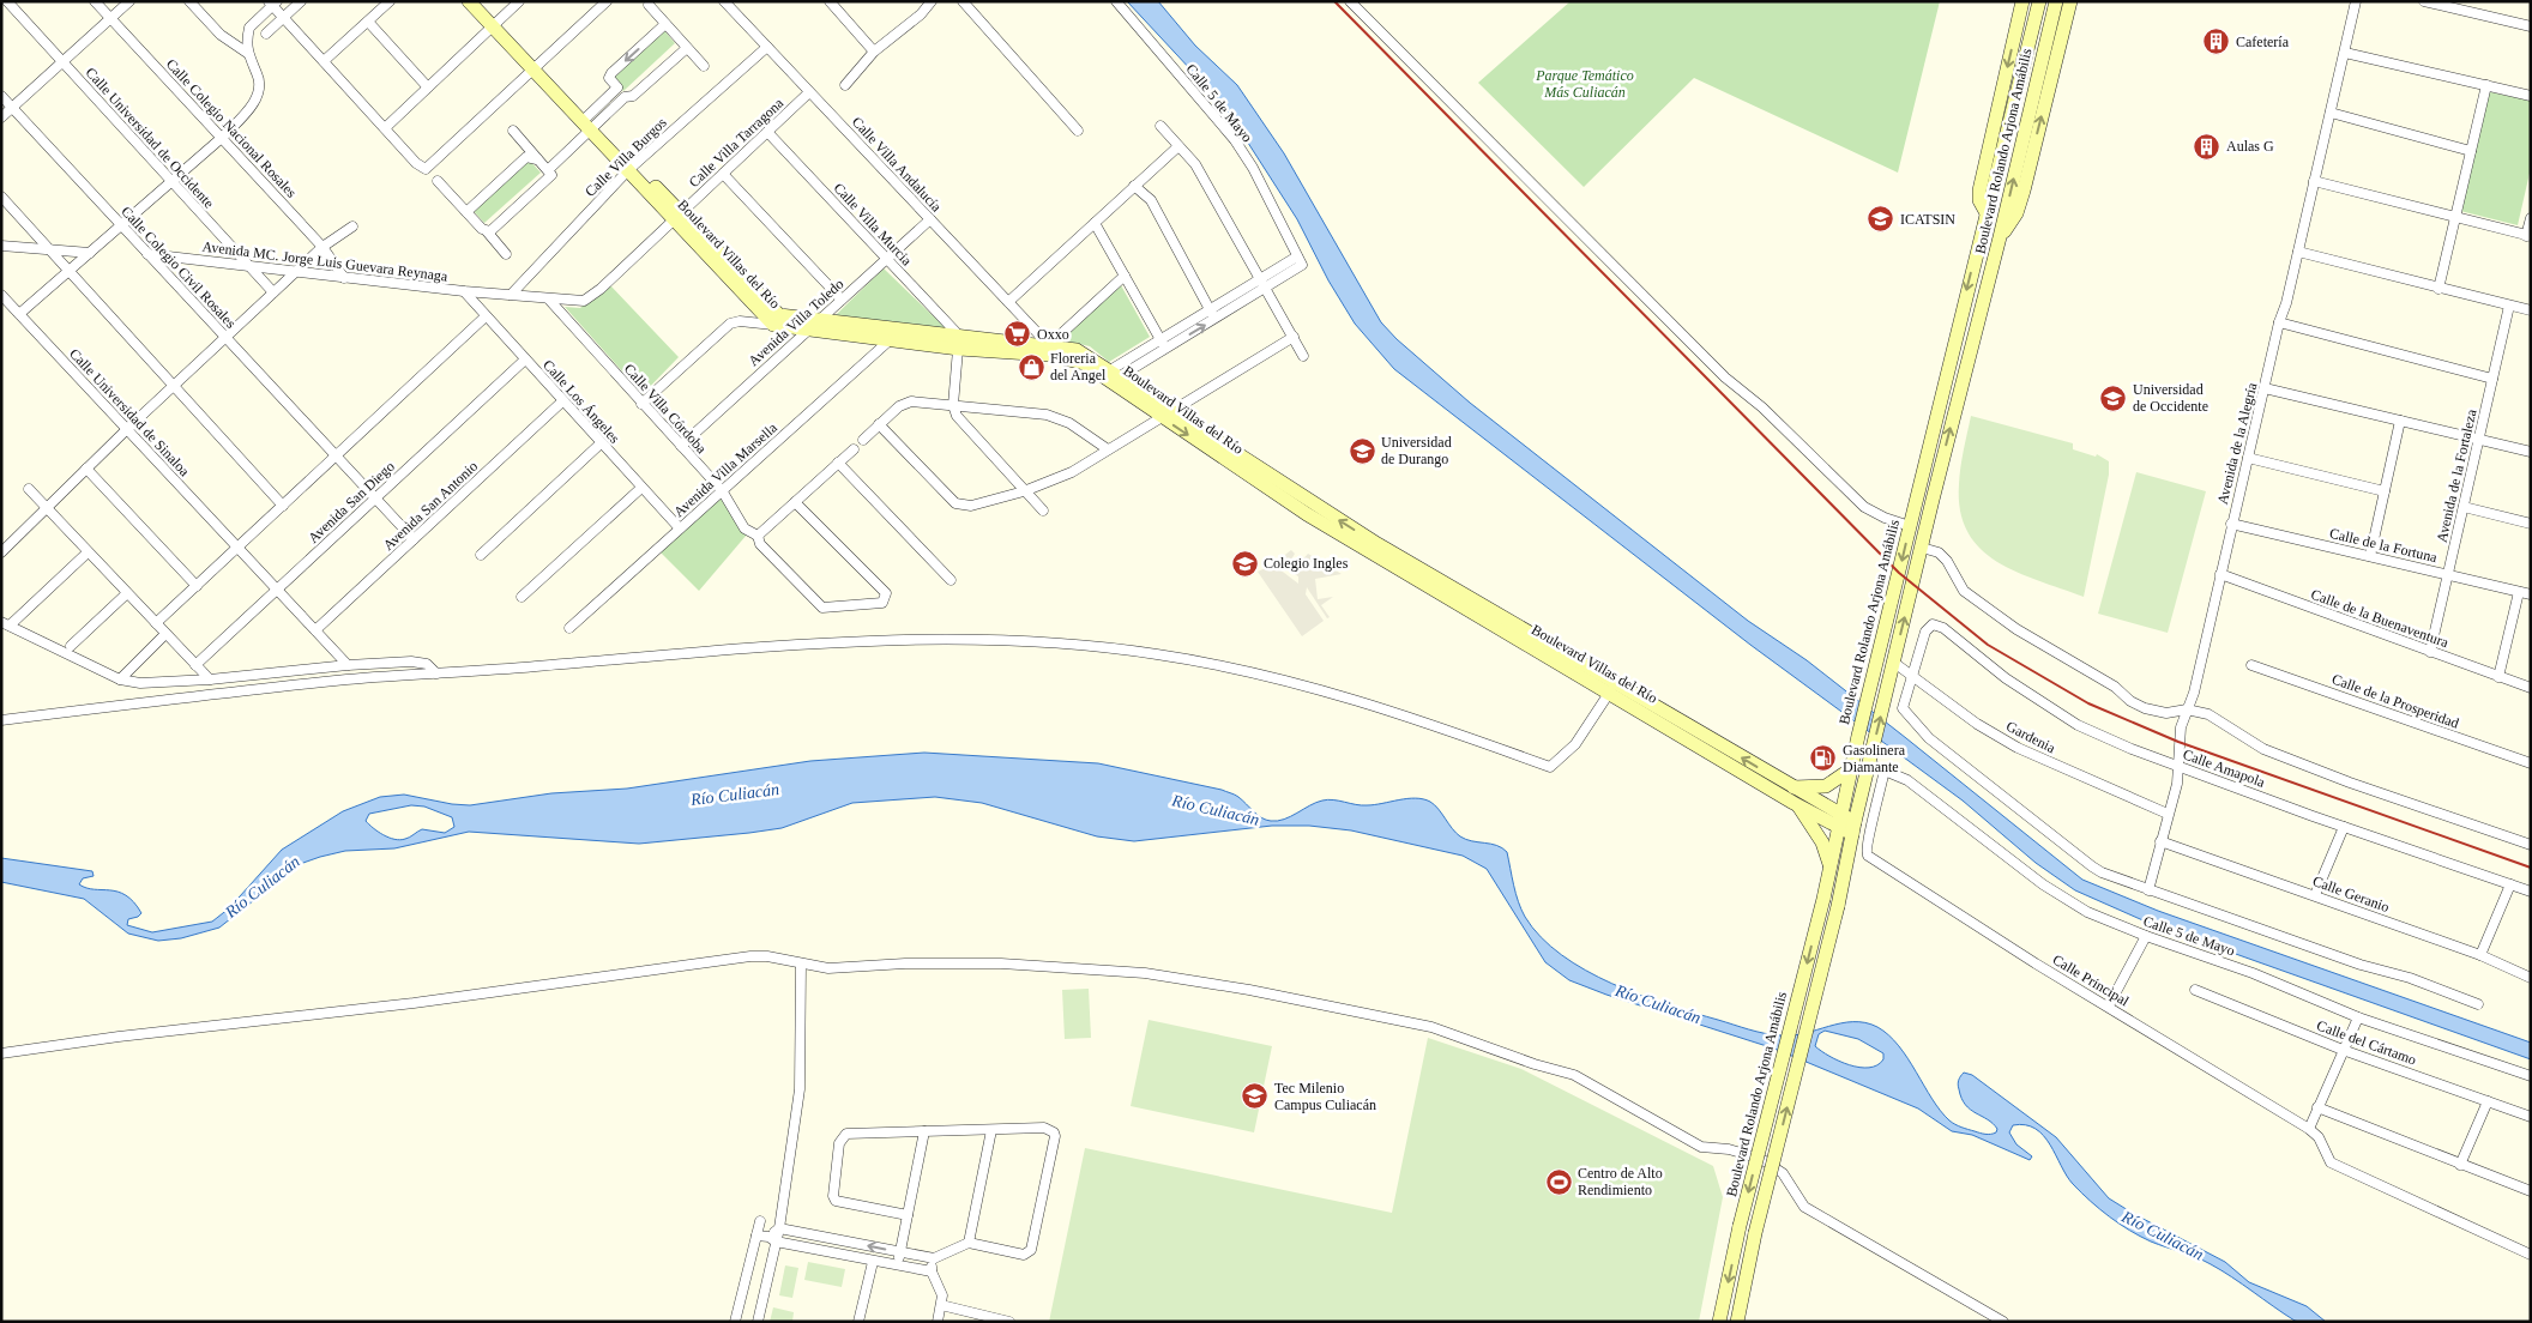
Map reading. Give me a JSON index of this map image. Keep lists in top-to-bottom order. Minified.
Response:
{"streets":{"main road":["Boulevard Rolando Arjona Amábilis","Boulevard Villas del Río"],"street":["Calle 5 de Mayo","Calle Colegio Nacional Rosales","Calle Universidad de Occidente","Calle Villa Tarragona","Calle Villa Burgos","Calle Villa Andalucía","Calle Villa Murcia","Avenida MC. Jorge Luis Guevara Reynaga","Calle Colegio Civil Rosales","Avenida Villa Toledo","Calle Los Ángeles","Calle Villa Córdoba","Calle Universidad de Sinaloa","Avenida de la Alegría","Avenida Villa Marsella","Avenida de la Fortaleza","Avenida San Diego","Avenida San Antonio","Calle de la Fortuna","Calle de la Buenaventura","Calle de la Prosperidad","Gardenia","Calle Amapola","Calle Geranio","Calle Principal","Calle del Cártamo"]},"crossings":[["Calle 5 de Mayo","Boulevard Rolando Arjona Amábilis"],["Calle 5 de Mayo","Calle Principal"],["Calle Colegio Nacional Rosales","Avenida MC. Jorge Luis Guevara Reynaga"],["Calle Universidad de Occidente","Avenida MC. Jorge Luis Guevara Reynaga"],["Calle Villa Tarragona","Calle Villa Burgos"],["Calle Villa Tarragona","Calle Villa Andalucía"],["Calle Villa Tarragona","Calle Villa Murcia"],["Calle Villa Tarragona","Boulevard Villas del Río"],["Calle Villa Tarragona","Avenida MC. Jorge Luis Guevara Reynaga"],["Calle Villa Tarragona","Calle Los Ángeles"],["Calle Villa Tarragona","Calle Villa Córdoba"],["Boulevard Rolando Arjona Amábilis","Boulevard Villas del Río"],["Boulevard Rolando Arjona Amábilis","Gardenia"],["Calle Villa Burgos","Calle Villa Andalucía"],["Calle Villa Burgos","Boulevard Villas del Río"],["Calle Villa Andalucía","Boulevard Villas del Río"],["Calle Villa Andalucía","Avenida Villa Toledo"],["Calle Villa Murcia","Boulevard Villas del Río"],["Calle Villa Murcia","Avenida Villa Toledo"],["Boulevard Villas del Río","Avenida Villa Toledo"],["Boulevard Villas del Río","Avenida Villa Marsella"],["Avenida MC. Jorge Luis Guevara Reynaga","Calle Colegio Civil Rosales"],["Avenida MC. Jorge Luis Guevara Reynaga","Calle Los Ángeles"],["Calle Colegio Civil Rosales","Avenida San Diego"],["Calle Colegio Civil Rosales","Avenida San Antonio"],["Avenida Villa Toledo","Calle Villa Córdoba"],["Calle Los Ángeles","Avenida Villa Marsella"],["Calle Los Ángeles","Avenida San Diego"],["Calle Los Ángeles","Avenida San Antonio"],["Calle Villa Córdoba","Avenida Villa Marsella"],["Calle Universidad de Sinaloa","Avenida San Diego"],["Calle Universidad de Sinaloa","Avenida San Antonio"],["Avenida de la Alegría","Calle de la Fortuna"],["Avenida de la Alegría","Calle de la Buenaventura"],["Avenida de la Alegría","Gardenia"],["Avenida de la Alegría","Calle Amapola"],["Avenida de la Alegría","Calle Geranio"],["Avenida de la Fortaleza","Calle de la Fortuna"],["Avenida de la Fortaleza","Calle de la Buenaventura"],["Gardenia","Calle Amapola"]],"water":["Río Culiacán"],"parks":["Parque Temático Más Culiacán"],"places":{"building":["Cafetería","Aulas G"],"school or university":["ICATSIN","Universidad de Occidente","Universidad de Durango","Colegio Ingles","Tec Milenio Campus Culiacán"],"supermarket":["Oxxo"],"shop":["Floreria del Angel"],"fuel station":["Gasolinera Diamante"],"sports":["Centro de Alto Rendimiento"]}}
